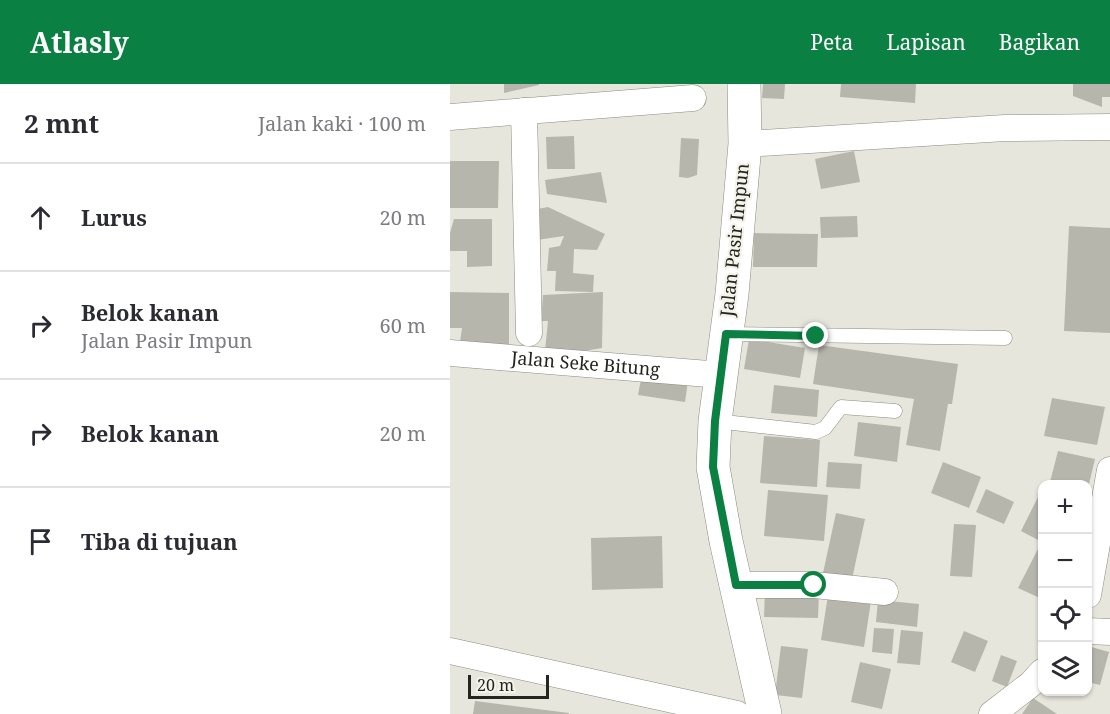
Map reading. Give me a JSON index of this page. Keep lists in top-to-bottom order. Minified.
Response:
{"streets":{"street":["Jalan Pasir Impun","Jalan Seke Bitung"]},"crossings":[["Jalan Pasir Impun","Jalan Seke Bitung"]],"scale_bar":"20 m","page":{"header":"Atlasly","nav":["Peta","Lapisan","Bagikan"],"heading":["2 mnt","Jalan kaki · 100 m"],"list":[["Lurus","20 m"],["Belok kanan","Jalan Pasir Impun","60 m"],["Belok kanan","20 m"],"Tiba di tujuan"],"map_buttons":["+","−"],"scale":"20 m"}}
